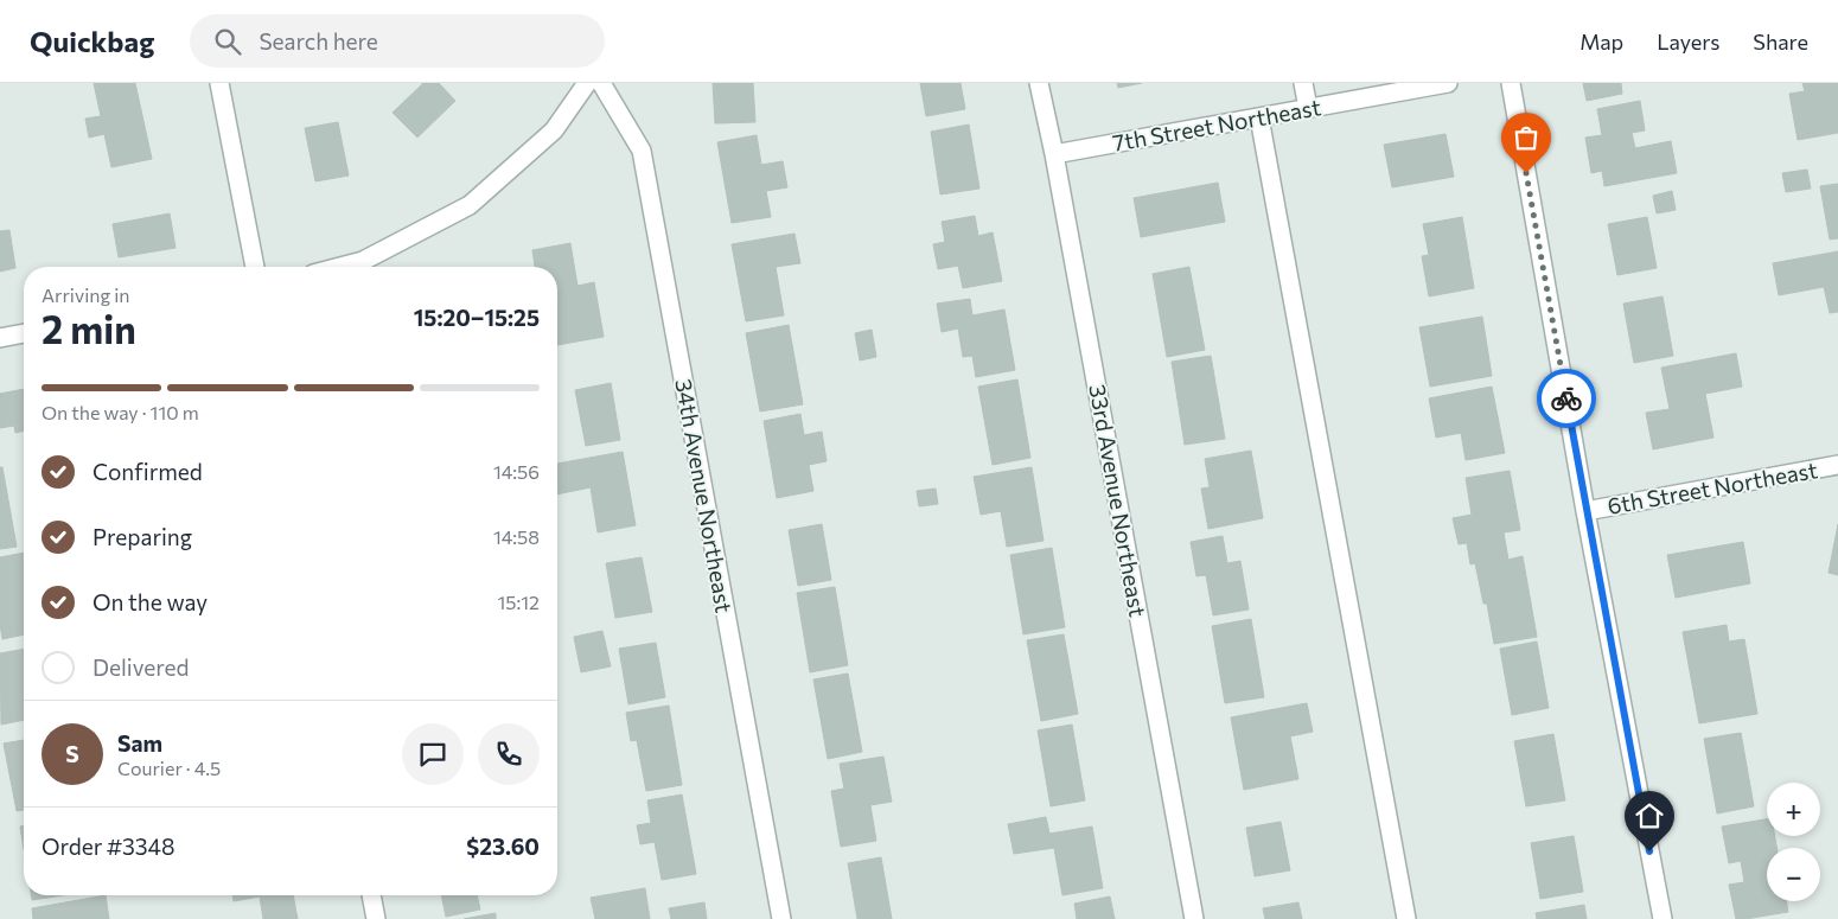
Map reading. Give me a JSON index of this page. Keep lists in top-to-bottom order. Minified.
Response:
{"streets":{"street":["7th Street Northeast","6th Street Northeast","34th Avenue Northeast","33rd Avenue Northeast"]},"crossings":[["7th Street Northeast","33rd Avenue Northeast"]],"page":{"header":"Quickbag","search":"Search here","nav":["Map","Layers","Share"],"heading":["2 min","Arriving in","15:20–15:25"],"panel":["Sam","Courier · 4.5","Order #3348","$23.60"],"bar":"On the way · 110 m","list":[["Confirmed","14:56"],["Preparing","14:58"],["On the way","15:12"],"Delivered"],"round":"S","map_buttons":["+","−"]}}
